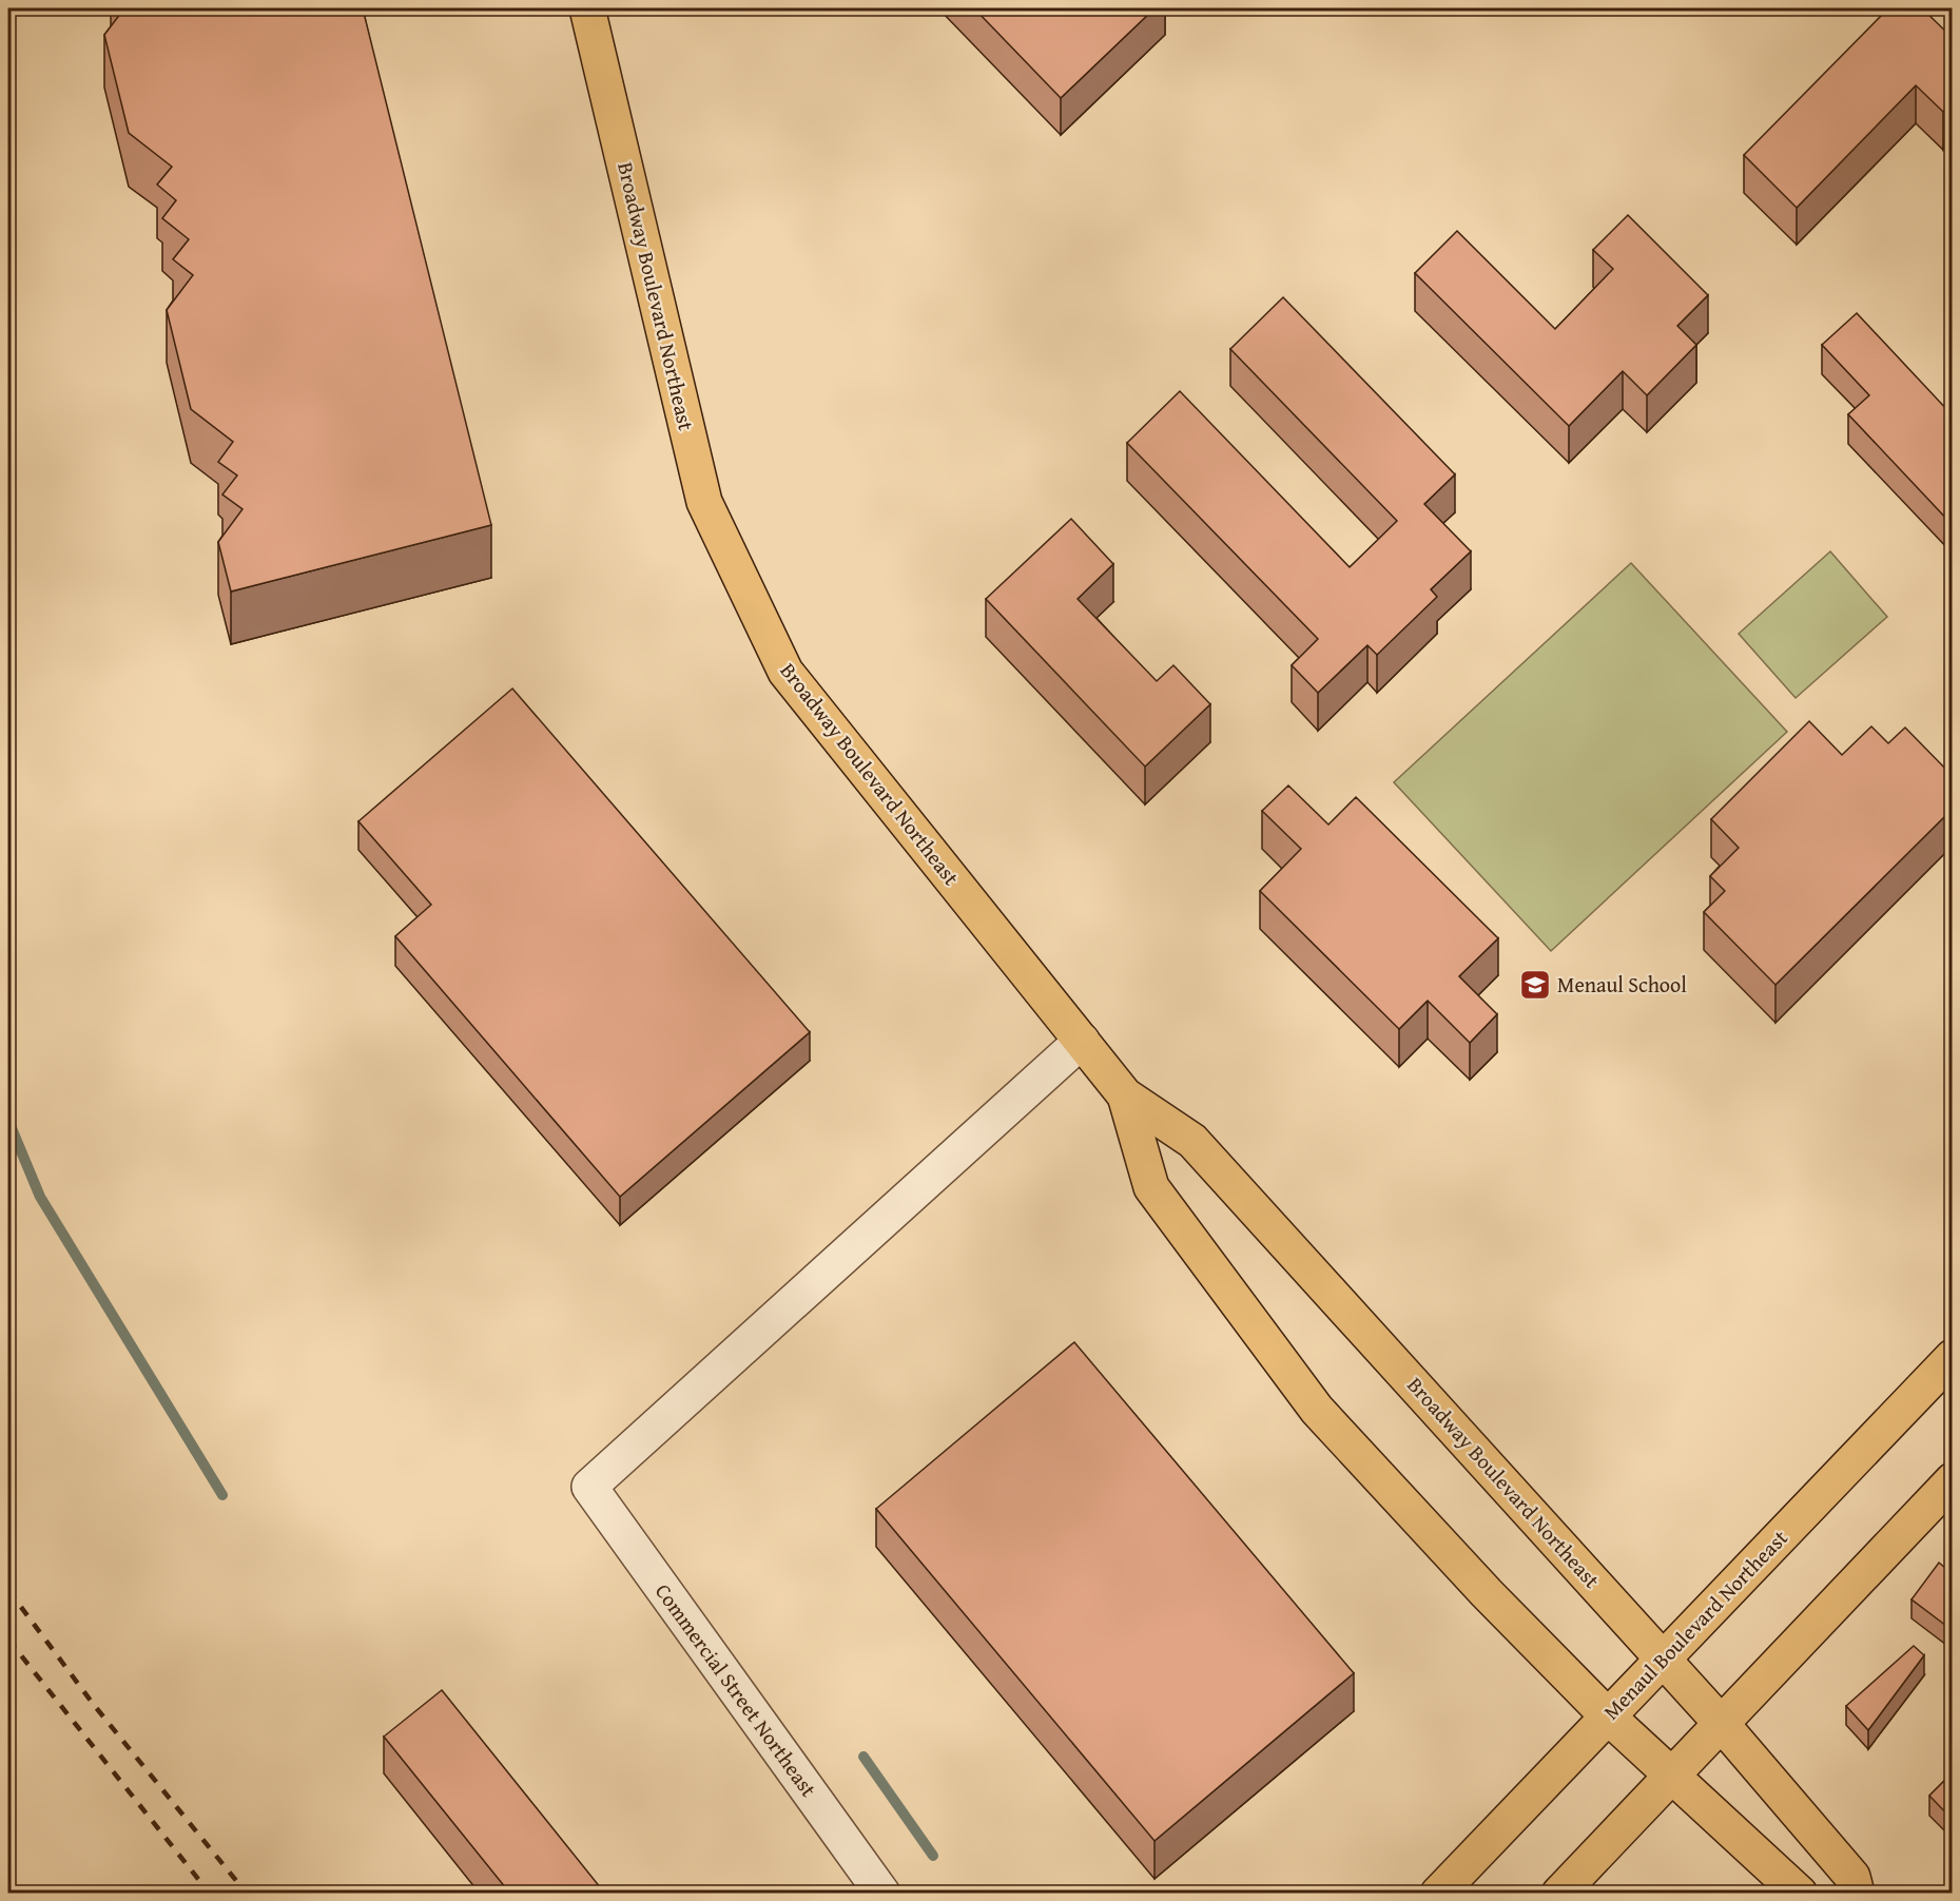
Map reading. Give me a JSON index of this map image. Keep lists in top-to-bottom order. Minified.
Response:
{"streets":{"main road":["Broadway Boulevard Northeast","Menaul Boulevard Northeast"],"street":["Commercial Street Northeast"]},"crossings":[["Broadway Boulevard Northeast","Menaul Boulevard Northeast"],["Broadway Boulevard Northeast","Commercial Street Northeast"]],"places":{"school or university":["Menaul School"]}}
